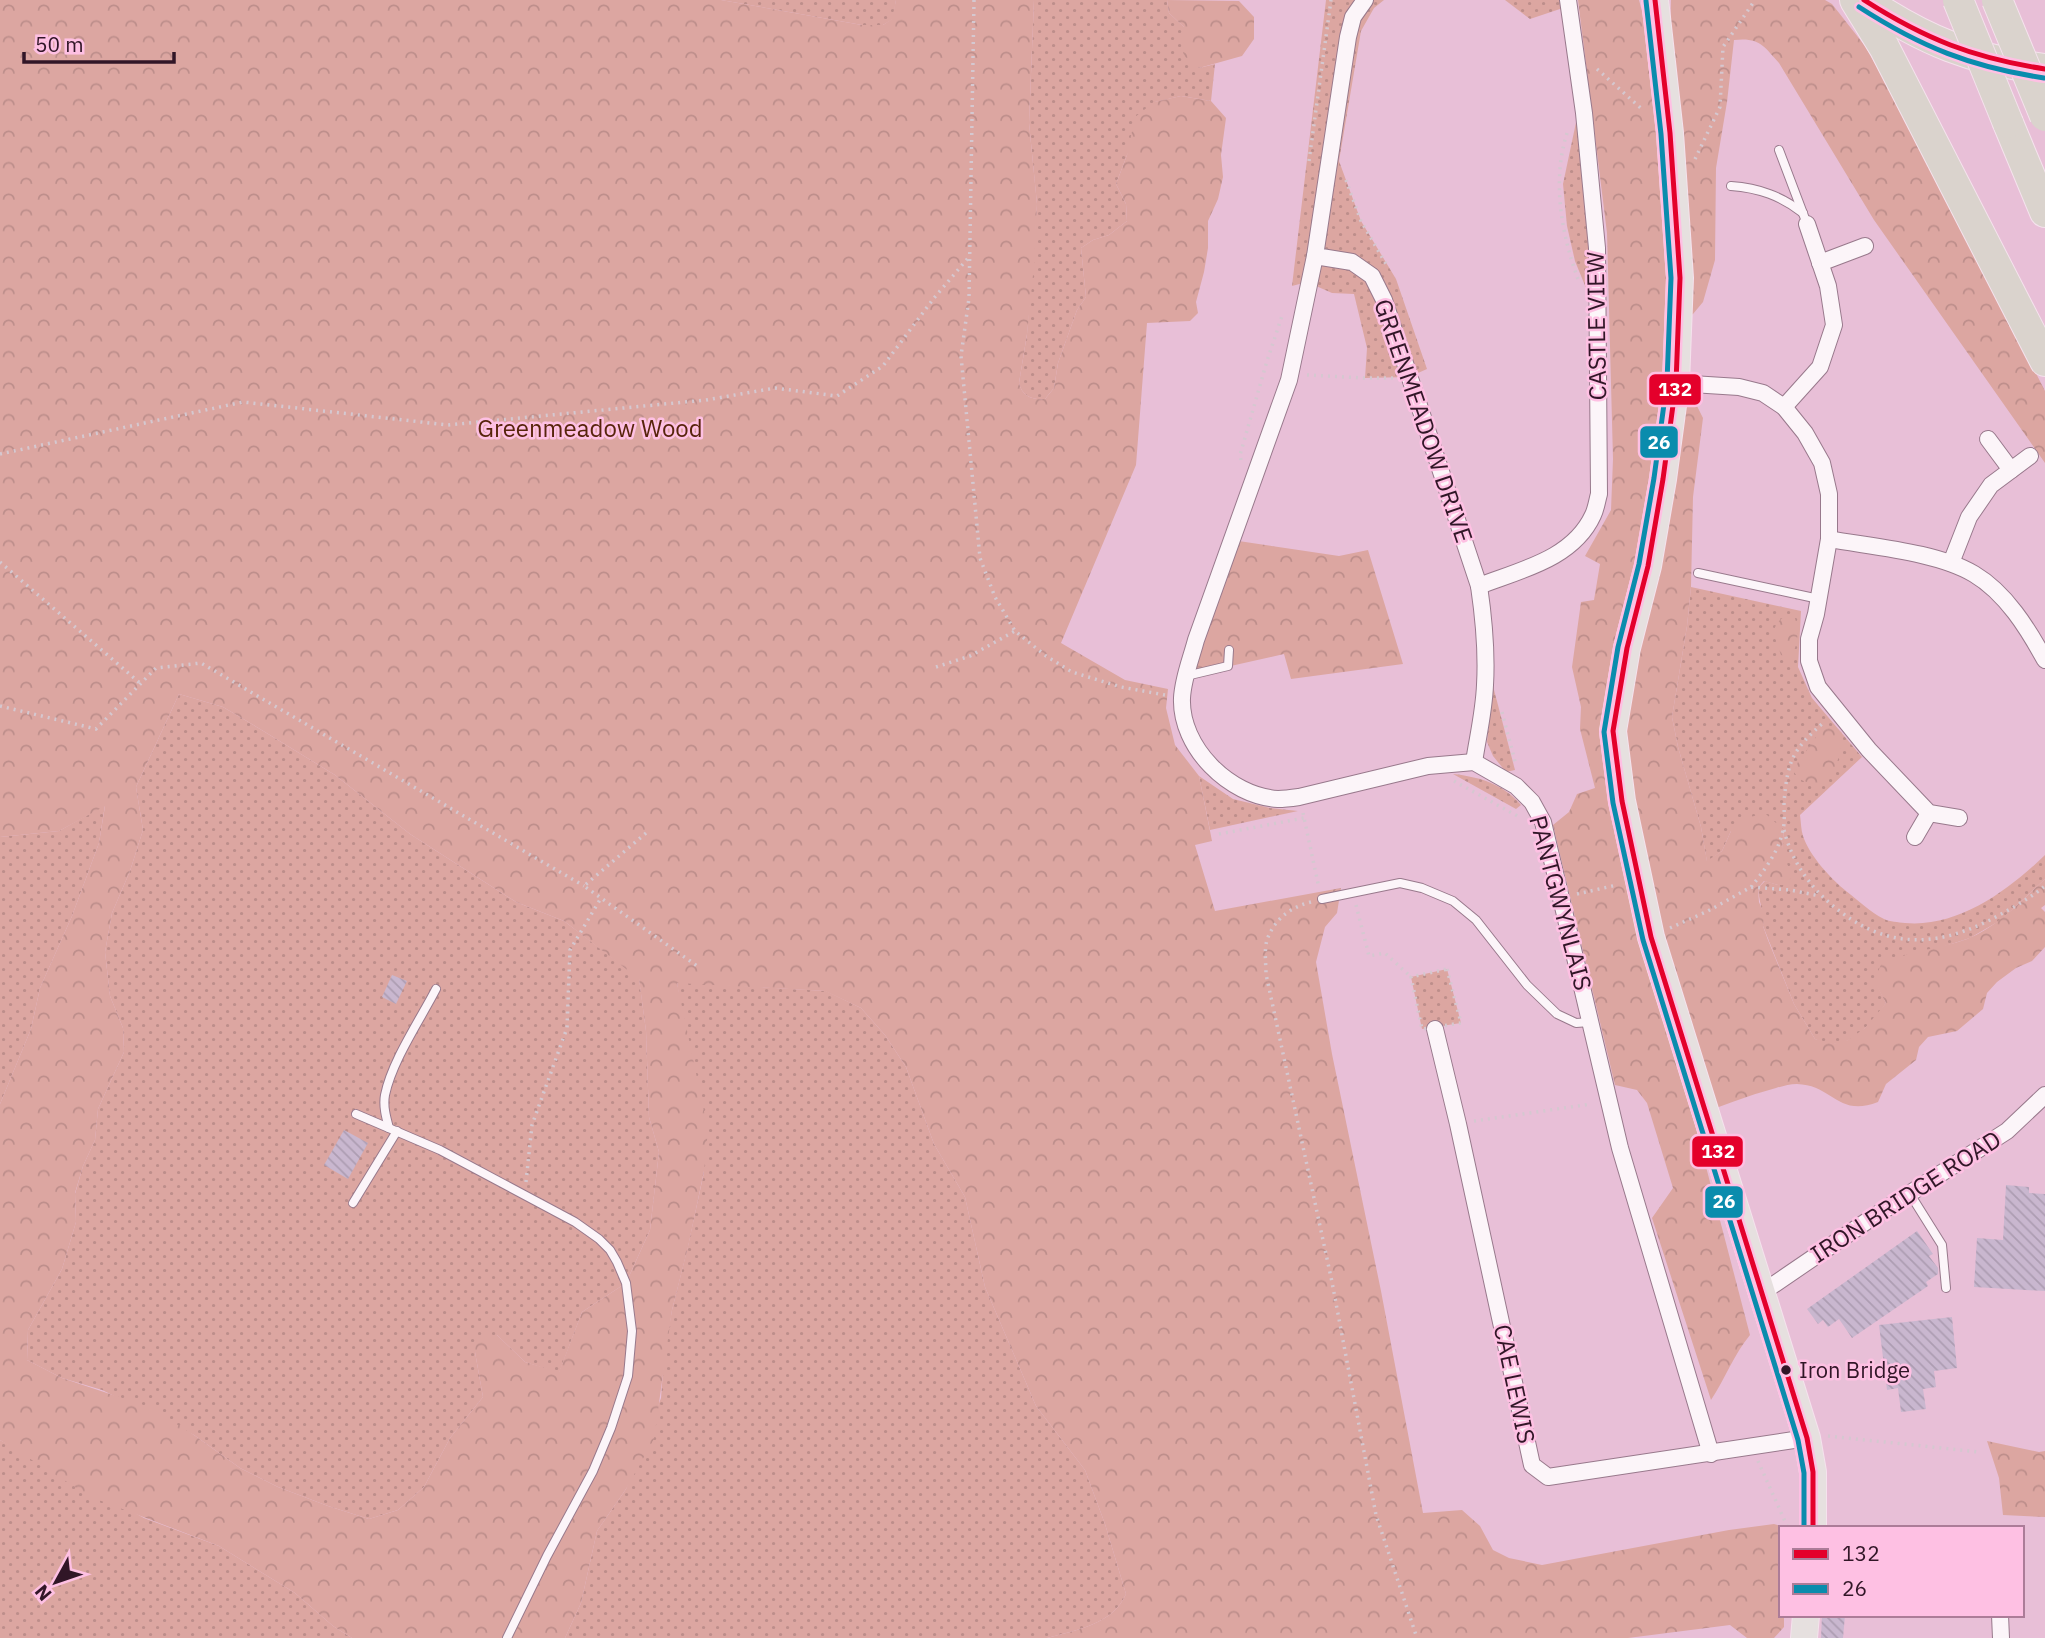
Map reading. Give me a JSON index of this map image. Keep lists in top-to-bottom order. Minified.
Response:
{"streets":{"street":["CASTLE VIEW","GREENMEADOW DRIVE","PANTGWYNLAIS","IRON BRIDGE ROAD","CAE LEWIS"]},"crossings":[["CASTLE VIEW","GREENMEADOW DRIVE"],["GREENMEADOW DRIVE","PANTGWYNLAIS"],["PANTGWYNLAIS","CAE LEWIS"]],"parks":["Greenmeadow Wood"],"places":["Iron Bridge"],"lines":["transit line 132","transit line 26"],"legend":["132","26"],"scale_bar":"50 m","north":"bottom left"}
